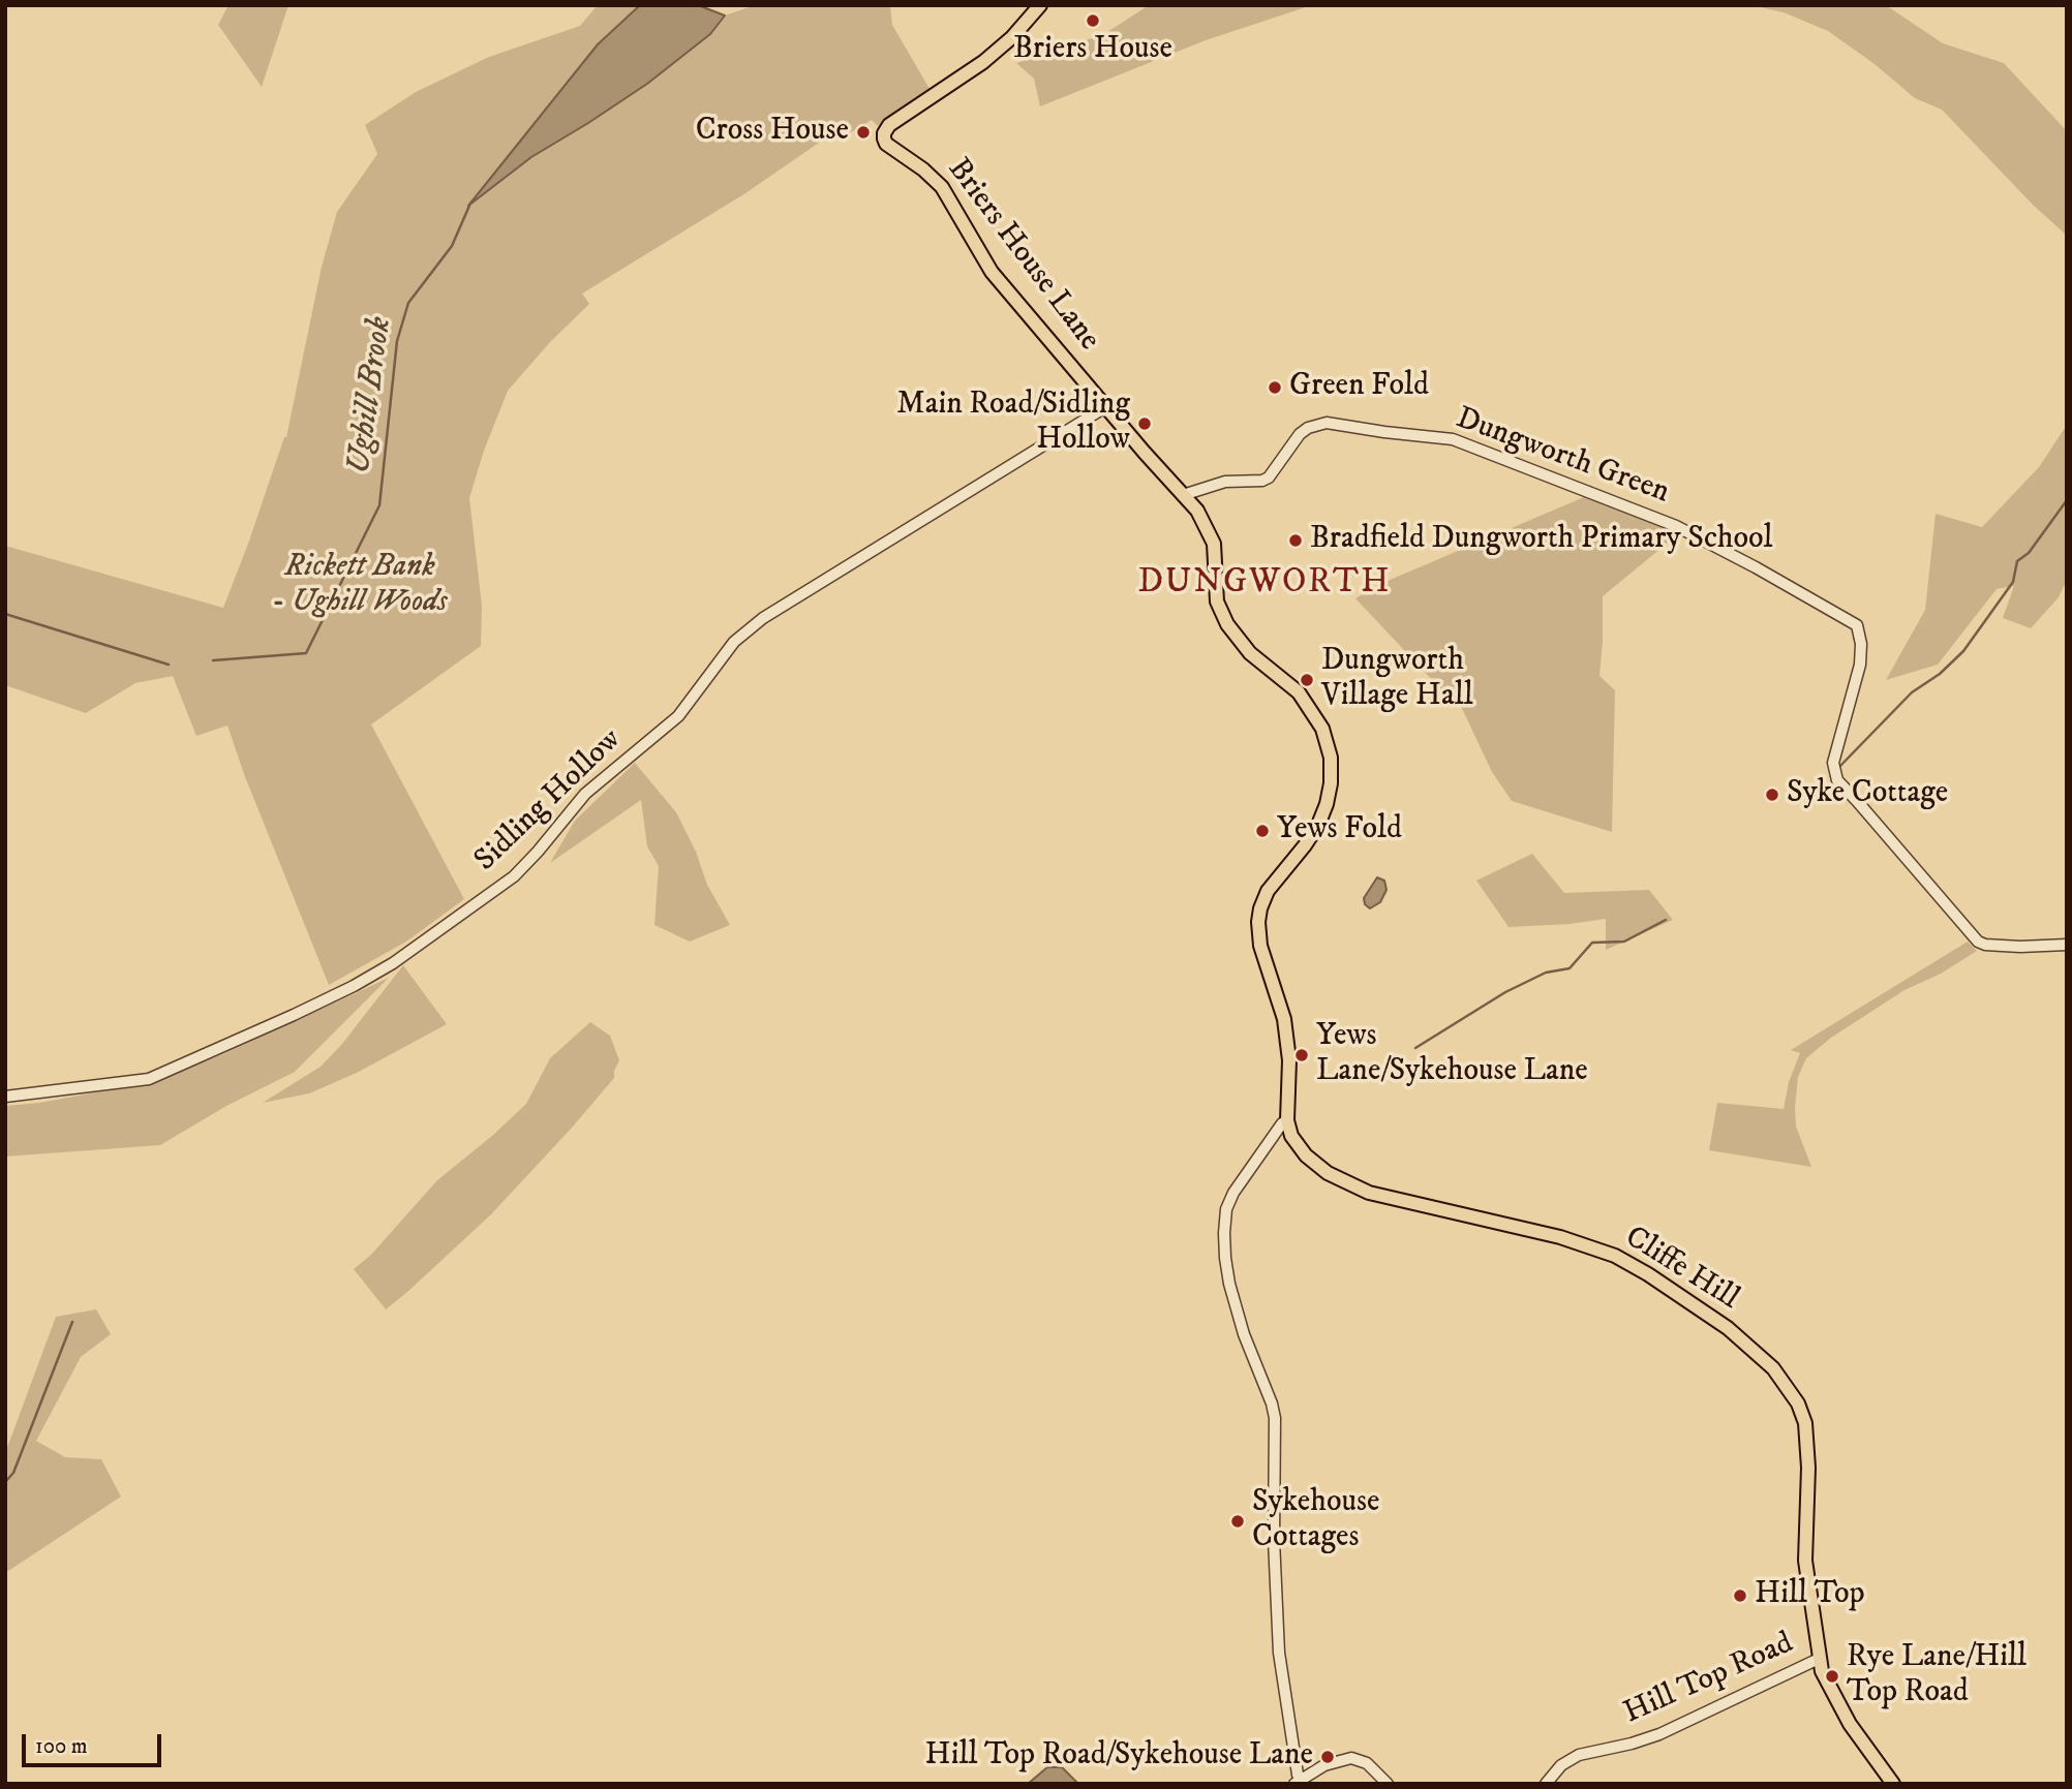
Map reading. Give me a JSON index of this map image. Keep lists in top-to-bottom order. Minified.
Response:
{"streets":{"main road":["Briers House Lane","Cliffe Hill"],"street":["Dungworth Green","Sidling Hollow","Hill Top Road"]},"crossings":[["Briers House Lane","Sidling Hollow"],["Cliffe Hill","Hill Top Road"]],"districts":["DUNGWORTH"],"water":["Ughill Brook"],"parks":["Rickett Bank - Ughill Woods"],"places":["Briers House","Cross House","Green Fold","Main Road/Sidling Hollow","Bradfield Dungworth Primary School","Dungworth Village Hall","Syke Cottage","Yews Fold","Yews Lane/Sykehouse Lane","Sykehouse Cottages","Hill Top","Rye Lane/Hill Top Road","Hill Top Road/Sykehouse Lane"],"scale_bar":"100 m"}
